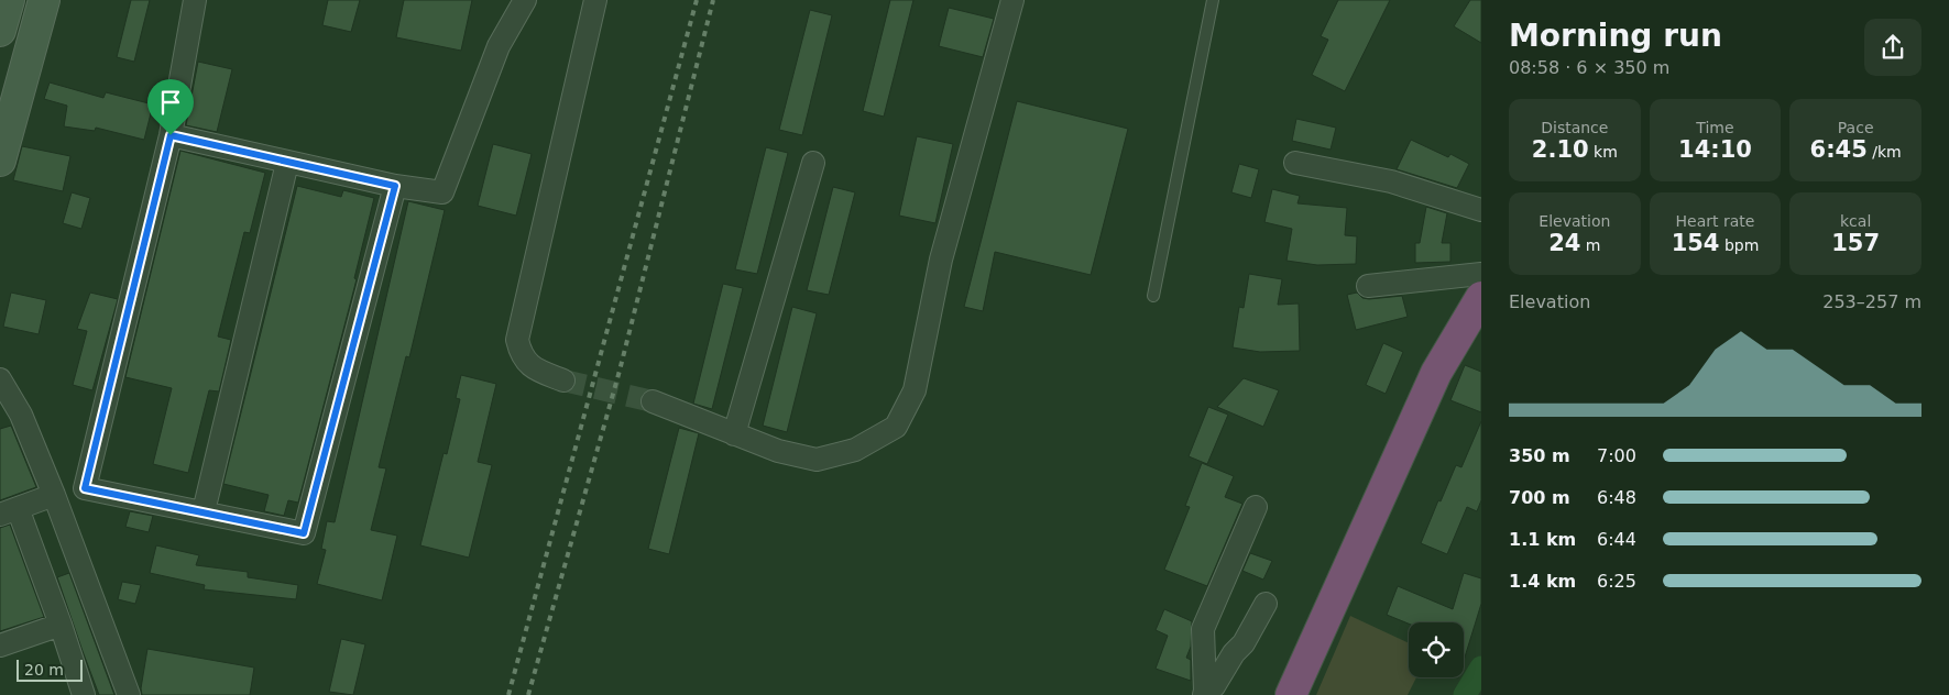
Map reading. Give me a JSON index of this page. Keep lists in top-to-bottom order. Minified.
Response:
{"scale_bar":"20 m","page":{"heading":["Morning run","08:58 · 6 × 350 m"],"stats":[["Distance","2.10 km"],["Time","14:10"],["Pace","6:45 /km"],["Elevation","24 m"],["Heart rate","154 bpm"],["kcal","157"]],"chart":["Elevation","253–257 m"],"list":[{"name":"350 m","note":"7:00"},{"name":"700 m","note":"6:48"},{"name":"1.1 km","note":"6:44"},{"name":"1.4 km","note":"6:25"}],"scale":"20 m"}}
